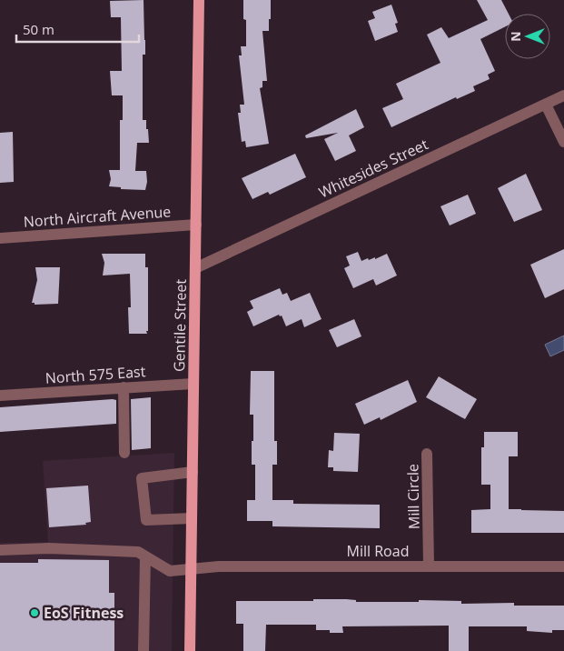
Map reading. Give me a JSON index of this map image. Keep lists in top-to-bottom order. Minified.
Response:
{"streets":{"main road":["Gentile Street"],"street":["Whitesides Street","North Aircraft Avenue","North 575 East","Mill Circle","Mill Road"]},"crossings":[["Whitesides Street","Gentile Street"],["North Aircraft Avenue","Gentile Street"],["Gentile Street","North 575 East"],["Gentile Street","Mill Road"],["Mill Circle","Mill Road"]],"places":["EoS Fitness"],"scale_bar":"50 m","north":"left"}
